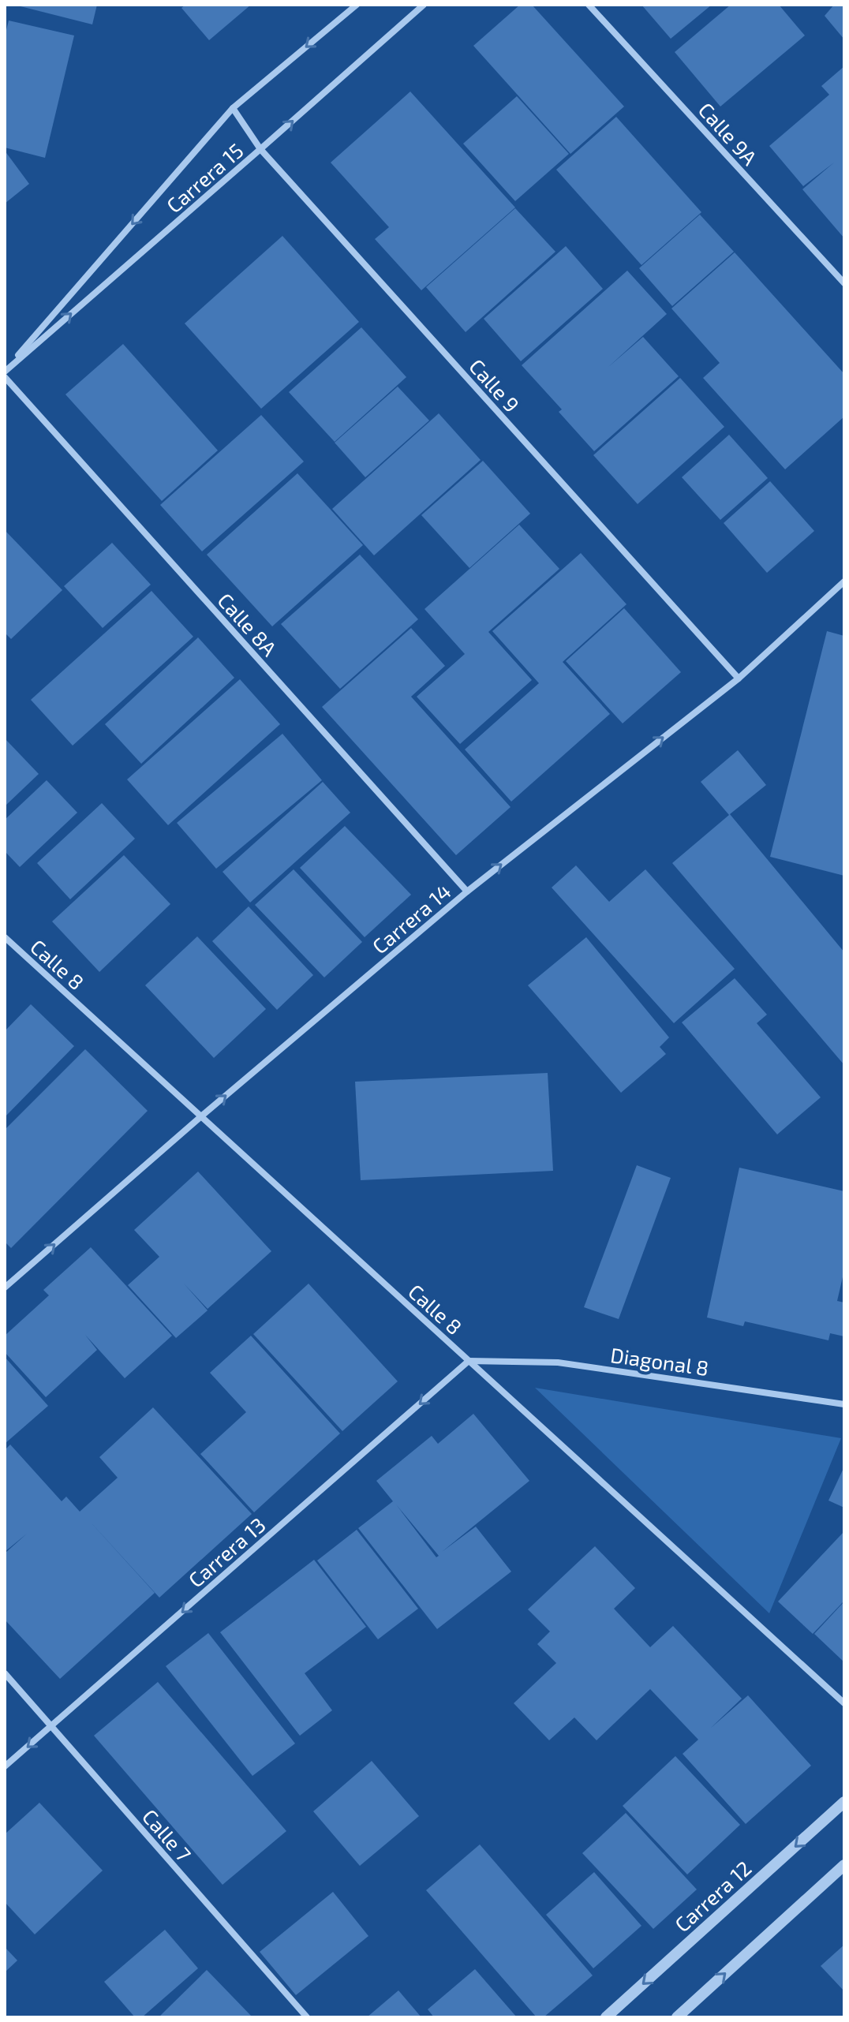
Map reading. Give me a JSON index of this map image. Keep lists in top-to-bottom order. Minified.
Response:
{"streets":{"street":["Calle 9A","Carrera 15","Calle 9","Calle 8A","Carrera 14","Calle 8","Diagonal 8","Carrera 13","Calle 7","Carrera 12"]},"crossings":[["Carrera 15","Calle 9"],["Calle 9","Carrera 14"],["Calle 8A","Carrera 14"],["Carrera 14","Calle 8"],["Calle 8","Diagonal 8"],["Calle 8","Carrera 13"],["Diagonal 8","Carrera 13"],["Carrera 13","Calle 7"]],"one_way":["Carrera 14","Carrera 13"]}
